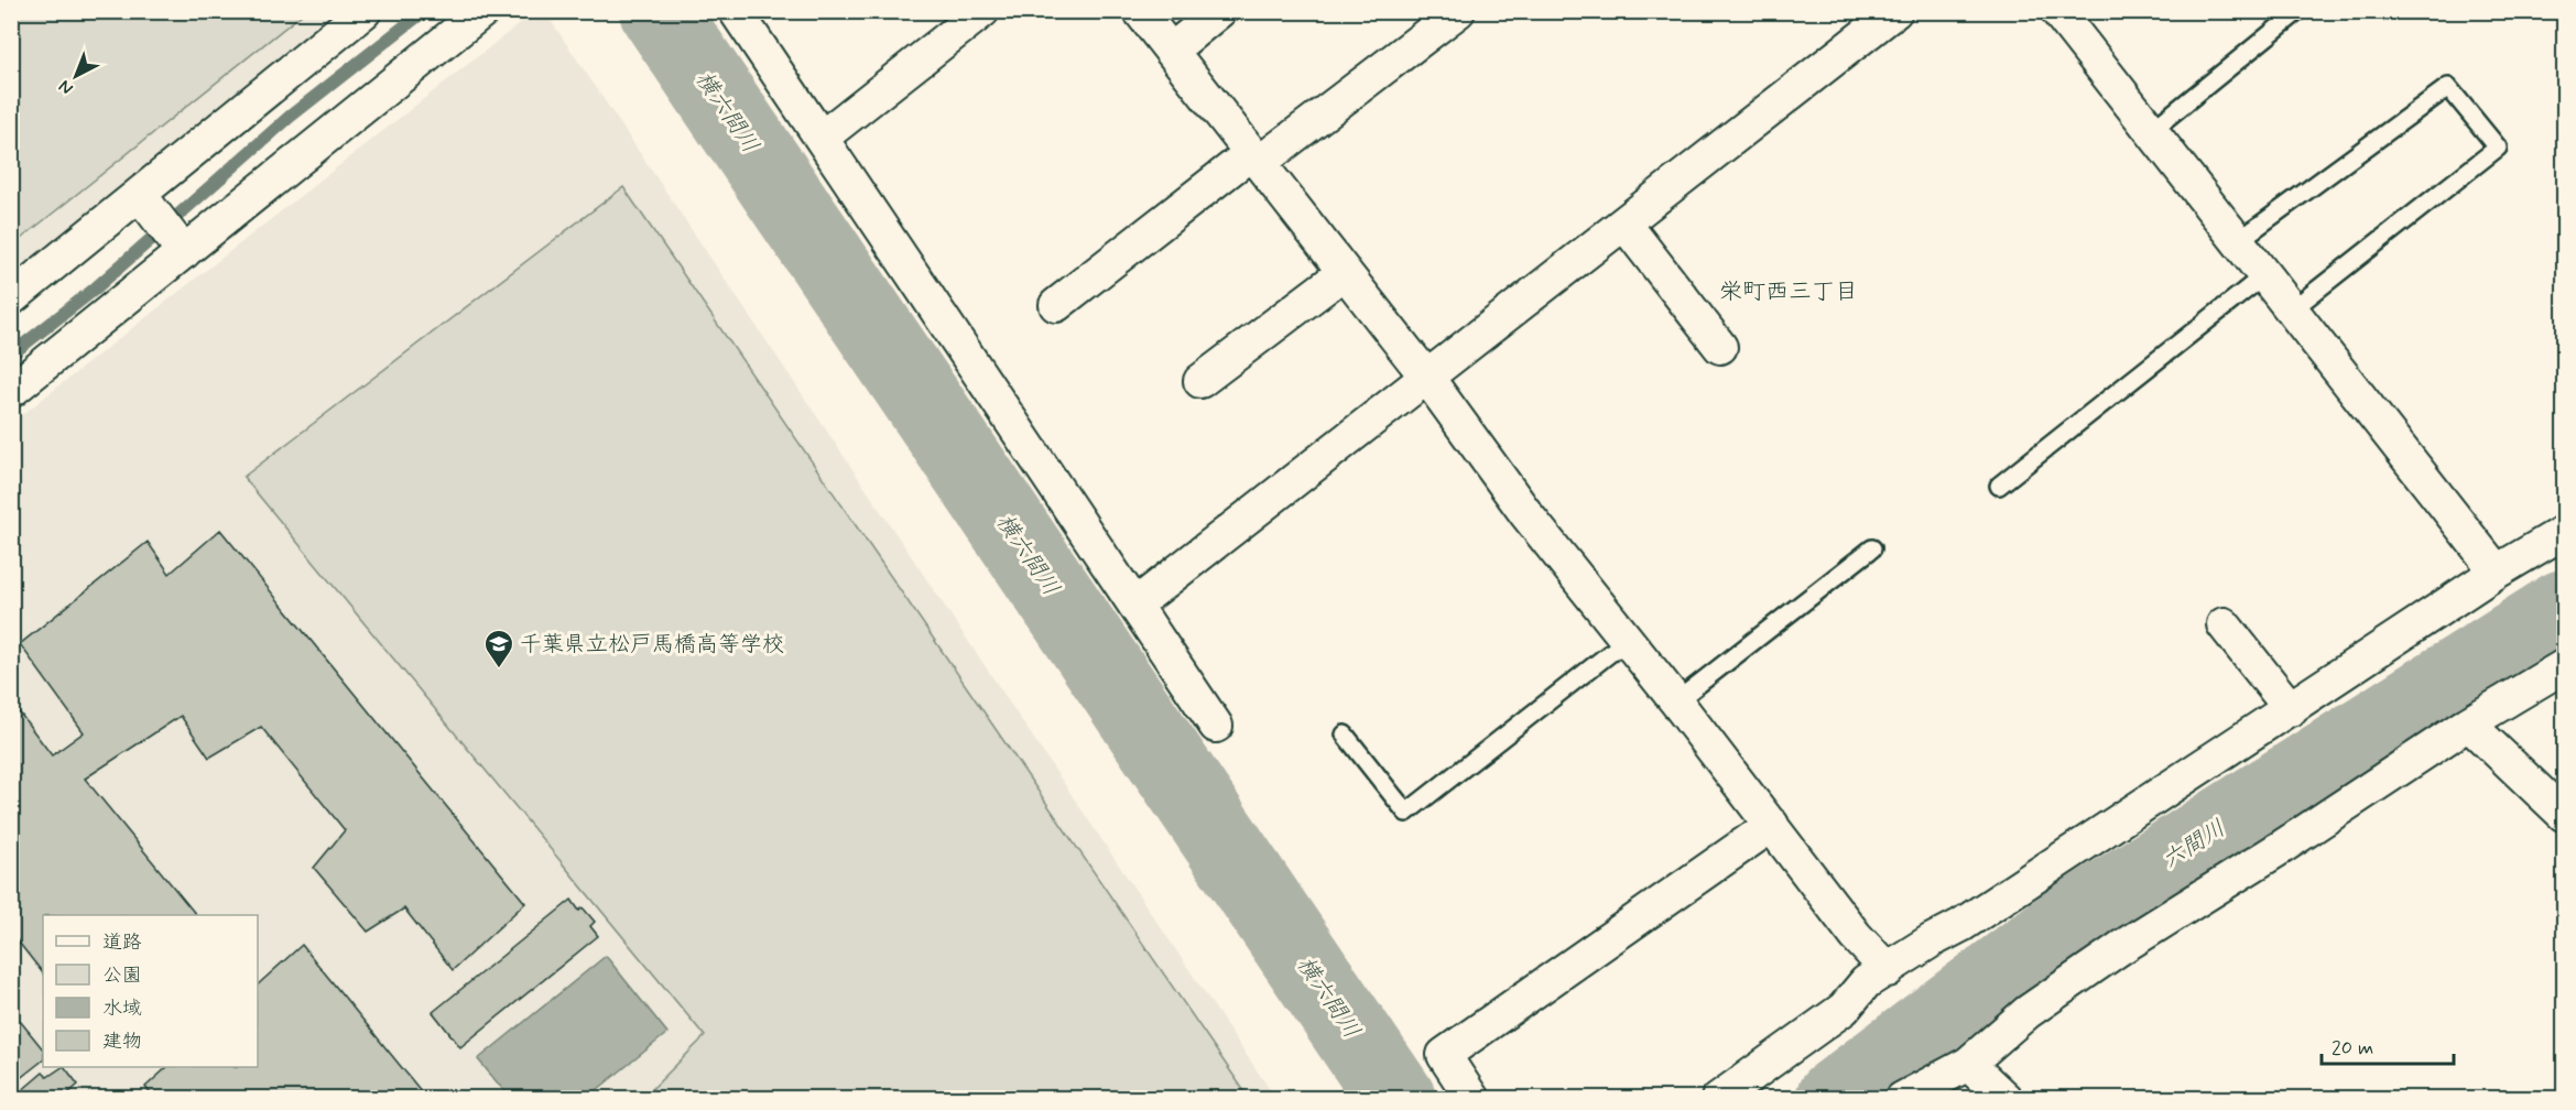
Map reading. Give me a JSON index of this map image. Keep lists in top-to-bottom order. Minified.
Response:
{"districts":["栄町西三丁目"],"water":["横六間川","六間川"],"places":{"school or university":["千葉県立松戸馬橋高等学校"]},"legend":["道路","公園","水域","建物"],"scale_bar":"20 m","north":"bottom left"}
